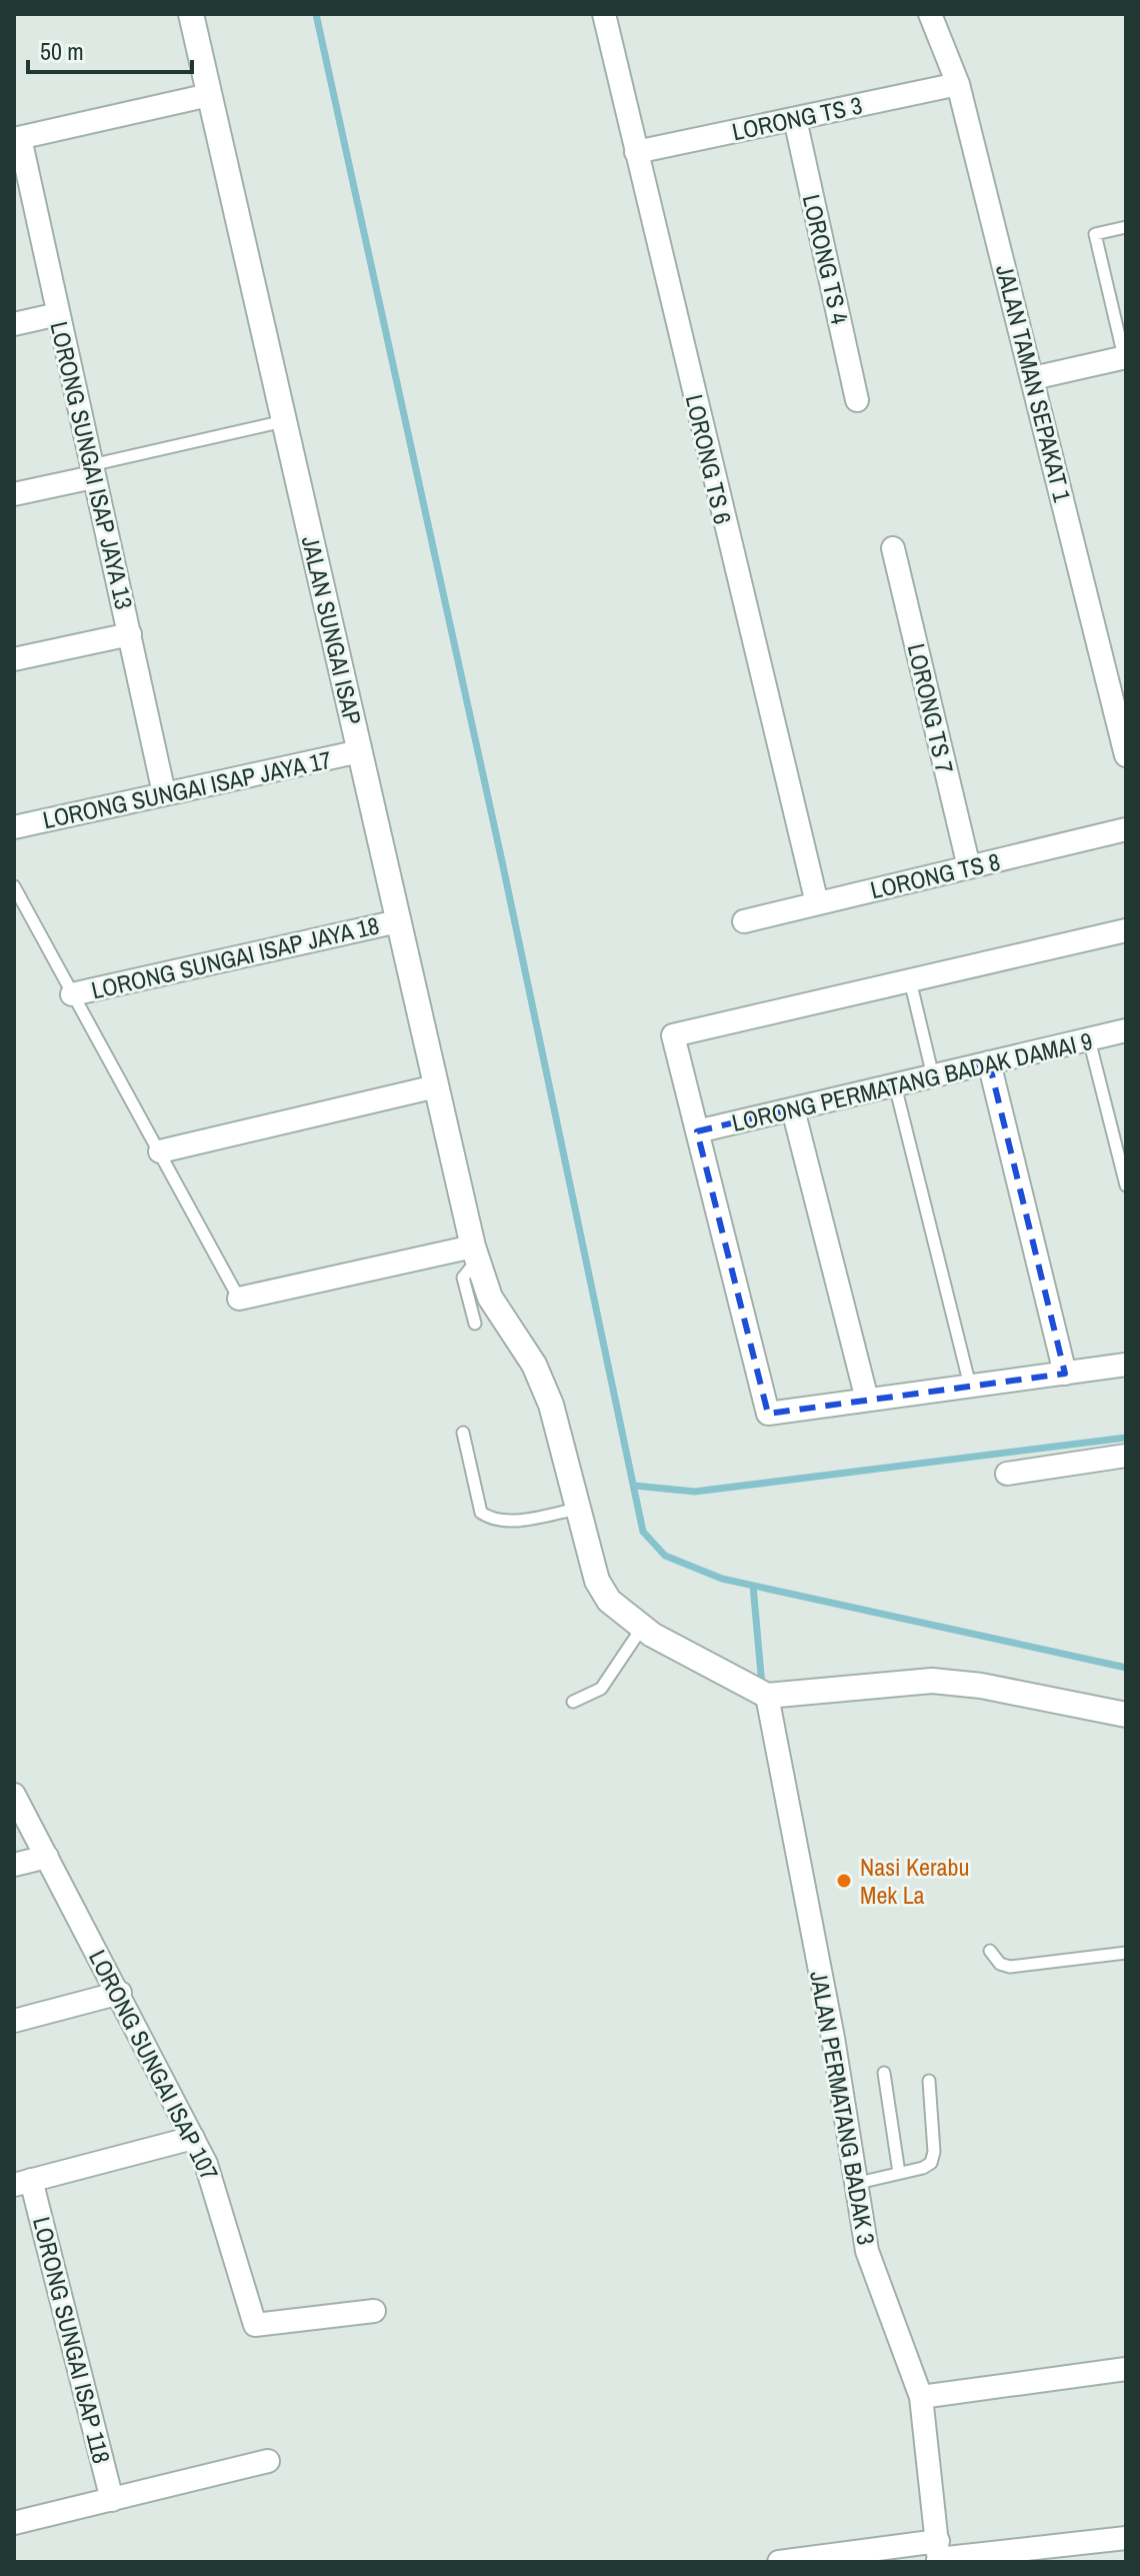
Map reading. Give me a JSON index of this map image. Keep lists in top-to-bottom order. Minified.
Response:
{"streets":{"street":["LORONG TS 3","LORONG TS 4","JALAN TAMAN SEPAKAT 1","LORONG TS 6","LORONG SUNGAI ISAP JAYA 13","JALAN SUNGAI ISAP","LORONG TS 7","LORONG SUNGAI ISAP JAYA 17","LORONG TS 8","LORONG SUNGAI ISAP JAYA 18","LORONG PERMATANG BADAK DAMAI 9","LORONG SUNGAI ISAP 107","JALAN PERMATANG BADAK 3","LORONG SUNGAI ISAP 118"]},"crossings":[["LORONG TS 3","LORONG TS 4"],["LORONG TS 3","JALAN TAMAN SEPAKAT 1"],["LORONG TS 3","LORONG TS 6"],["LORONG TS 6","LORONG TS 8"],["LORONG SUNGAI ISAP JAYA 13","LORONG SUNGAI ISAP JAYA 17"],["JALAN SUNGAI ISAP","LORONG SUNGAI ISAP JAYA 17"],["JALAN SUNGAI ISAP","LORONG SUNGAI ISAP JAYA 18"],["JALAN SUNGAI ISAP","JALAN PERMATANG BADAK 3"],["LORONG TS 7","LORONG TS 8"]],"places":["Nasi Kerabu Mek La"],"scale_bar":"50 m"}
